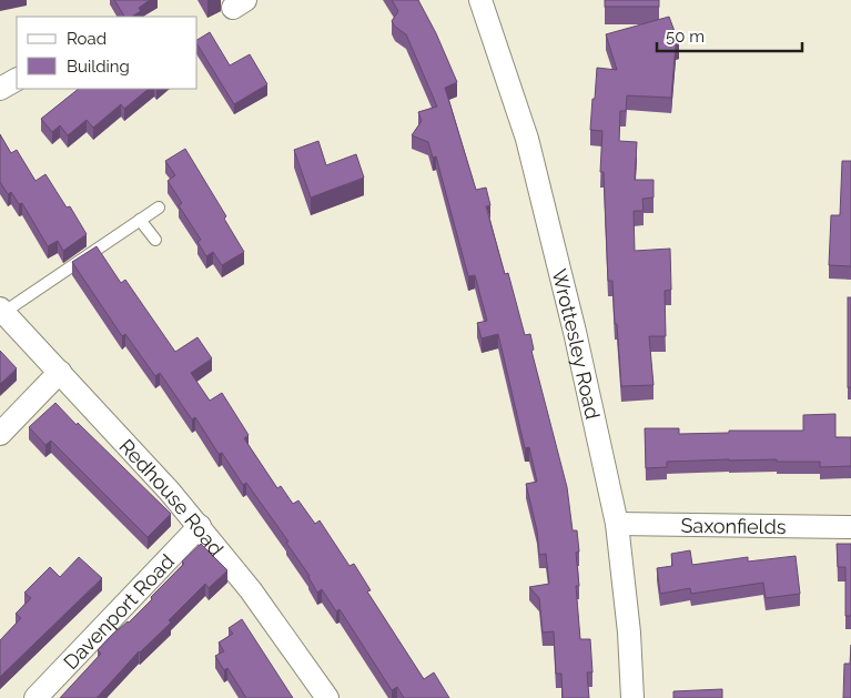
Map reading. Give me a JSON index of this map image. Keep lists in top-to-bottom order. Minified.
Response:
{"streets":{"street":["Wrottesley Road","Redhouse Road","Saxonfields","Davenport Road"]},"crossings":[["Wrottesley Road","Saxonfields"],["Redhouse Road","Davenport Road"]],"legend":["Road","Building"],"scale_bar":"50 m"}
